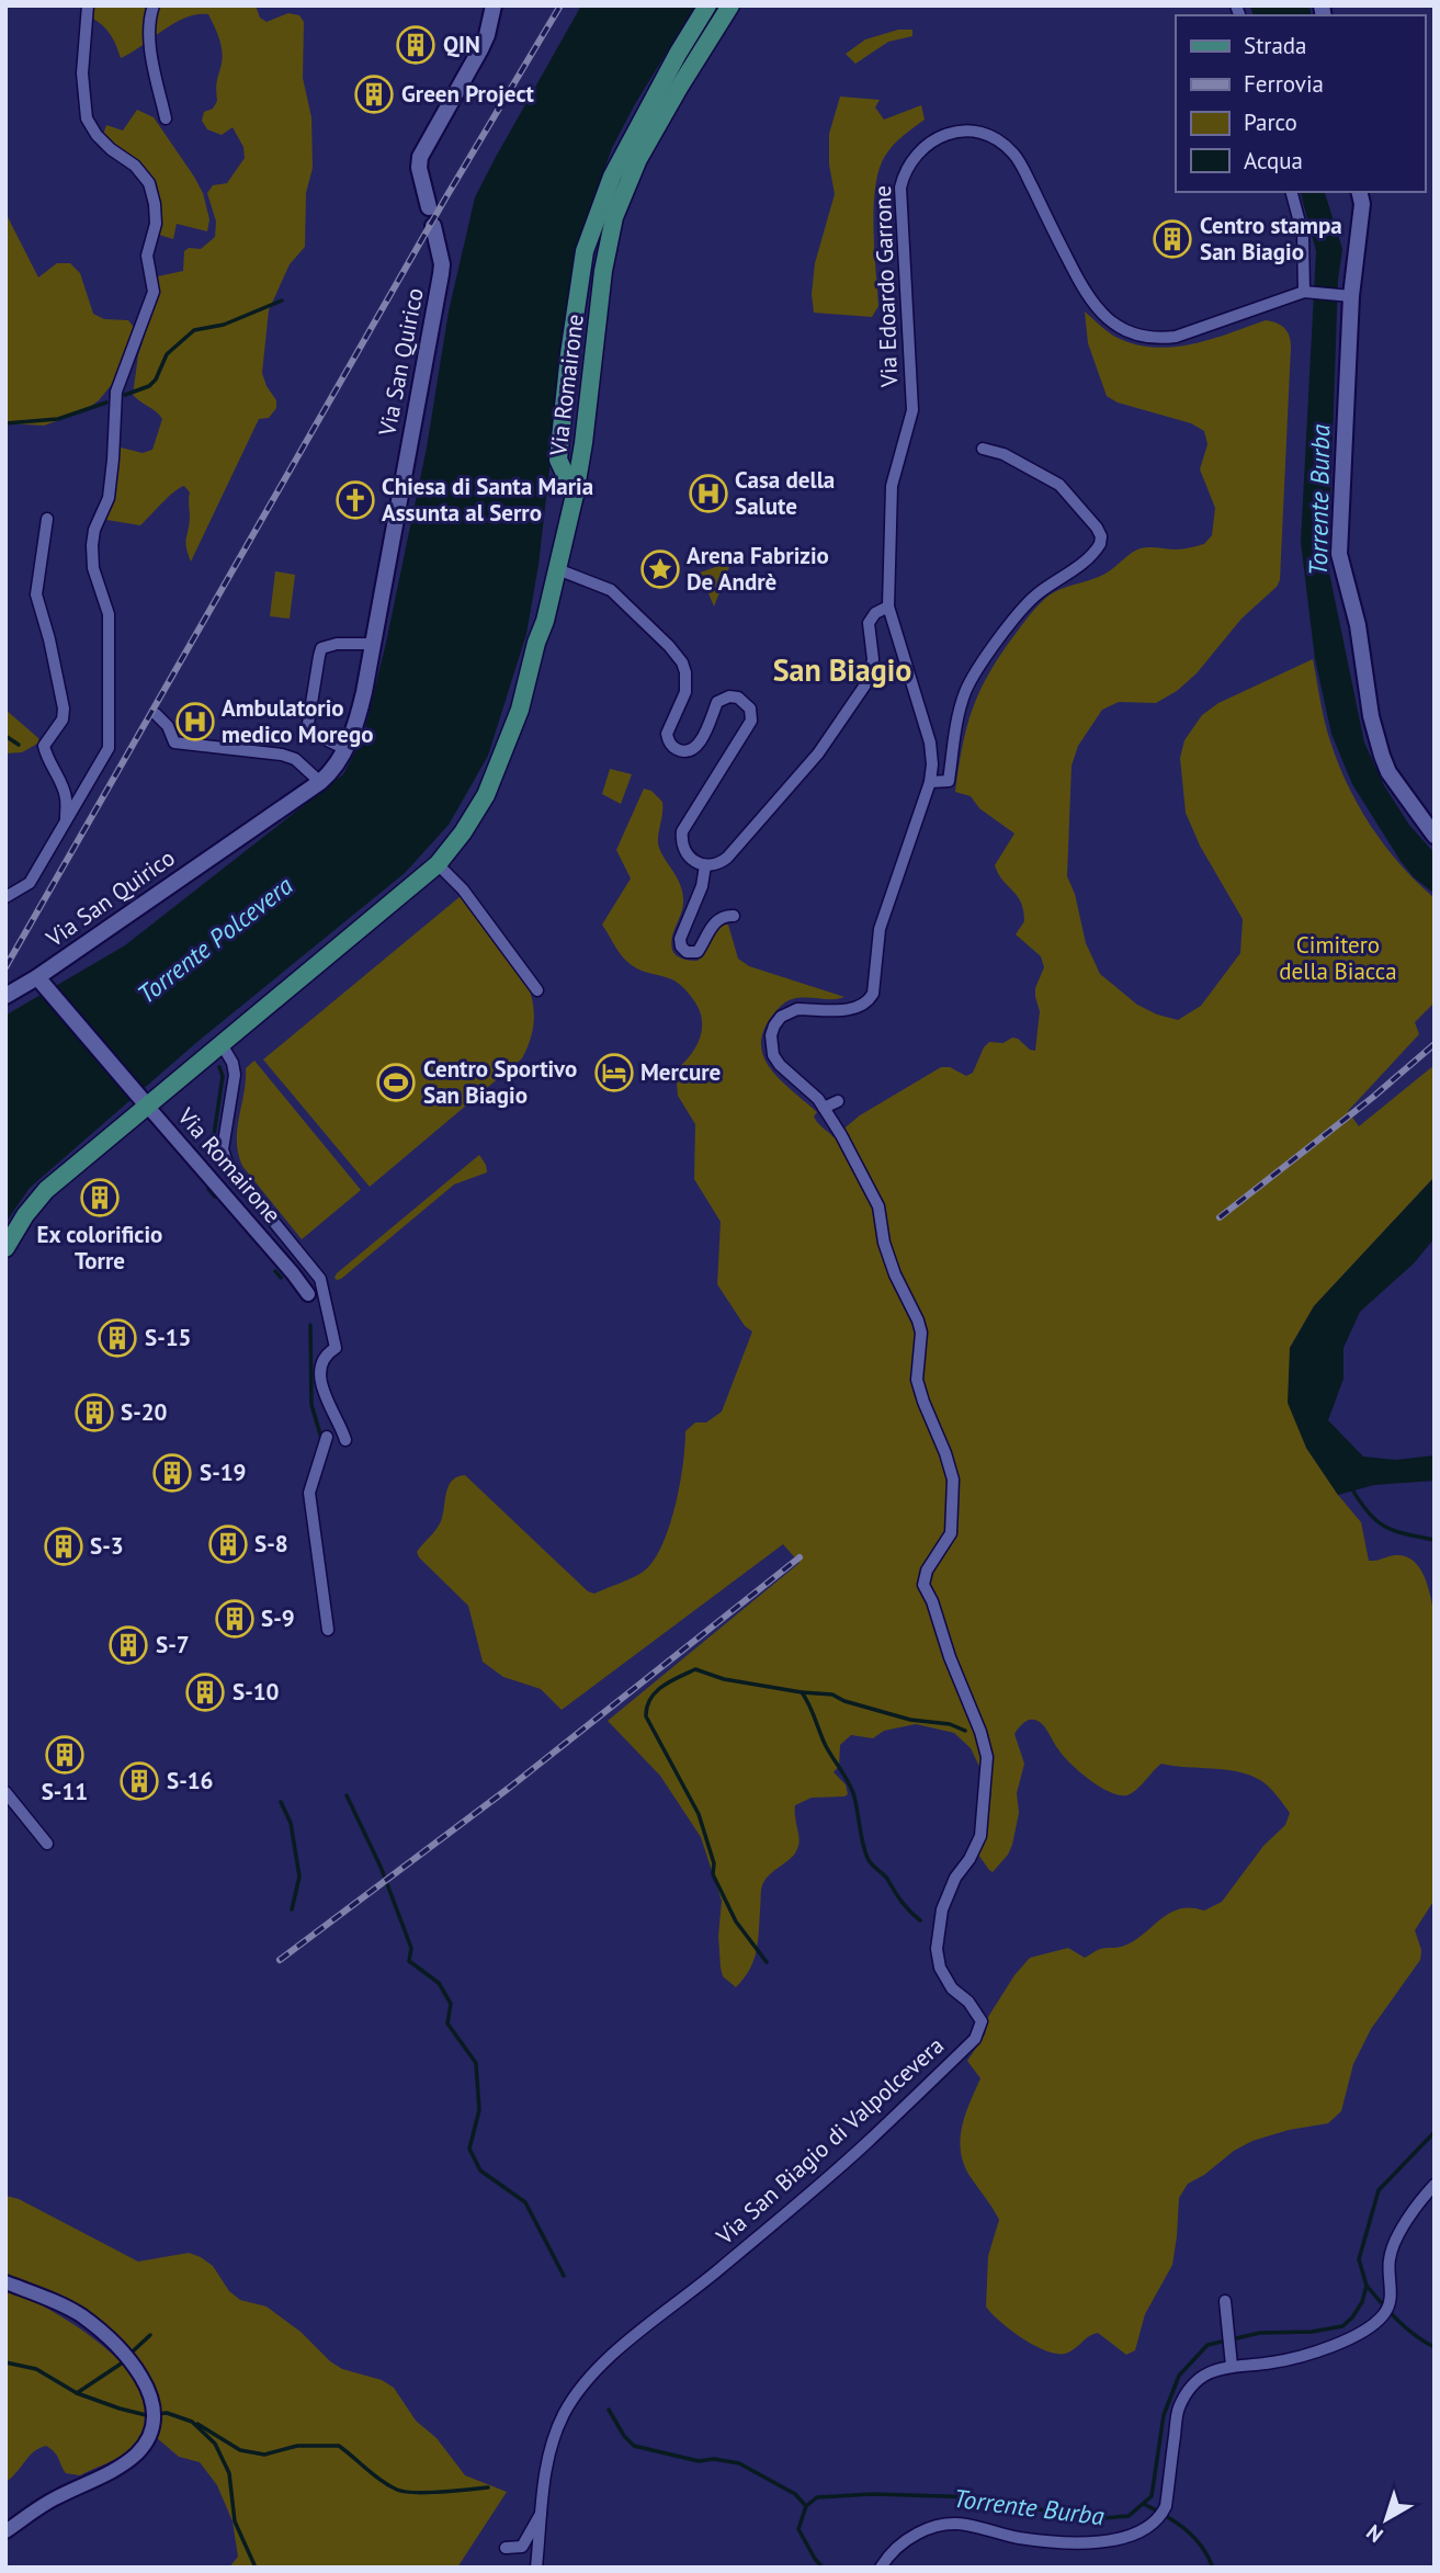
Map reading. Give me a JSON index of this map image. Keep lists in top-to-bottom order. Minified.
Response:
{"streets":{"main road":["Via San Quirico","Via Romairone"],"street":["Via Edoardo Garrone","Via San Biagio di Valpolcevera"]},"crossings":[["Via Edoardo Garrone","Via San Biagio di Valpolcevera"]],"districts":["San Biagio"],"water":["Torrente Burba","Torrente Polcevera"],"parks":["Cimitero della Biacca"],"places":{"building":["QIN","Green Project","Centro stampa San Biagio","Ex colorificio Torre","S-15","S-20","S-19","S-8","S-3","S-9","S-7","S-10","S-11","S-16"],"hospital":["Casa della Salute","Ambulatorio medico Morego"],"church":["Chiesa di Santa Maria Assunta al Serro"],"place":["Arena Fabrizio De Andrè"],"hotel":["Mercure"],"sports":["Centro Sportivo San Biagio"]},"legend":["Strada","Ferrovia","Parco","Acqua"],"north":"bottom left"}
